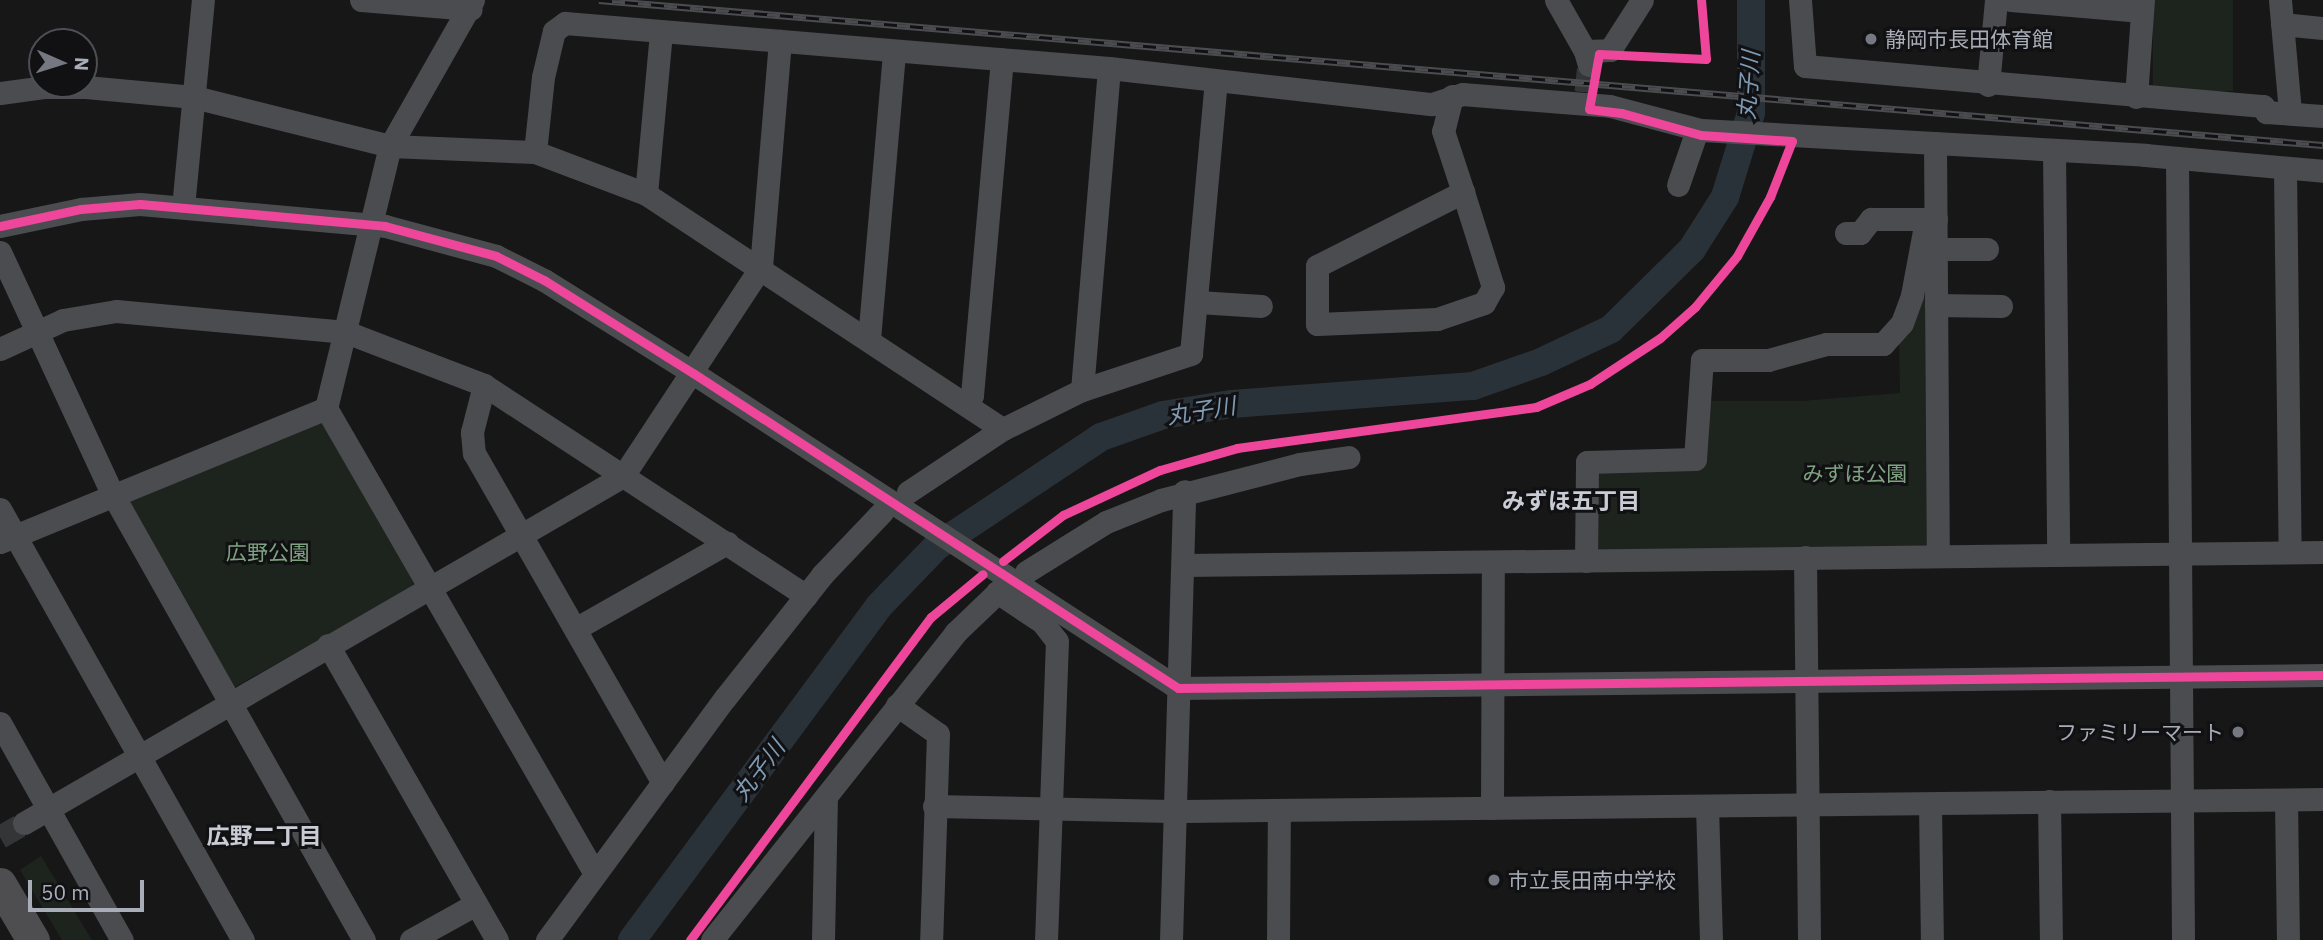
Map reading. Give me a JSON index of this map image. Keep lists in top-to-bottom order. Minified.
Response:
{"districts":["みずほ五丁目","広野二丁目"],"water":["丸子川"],"parks":["みずほ公園","広野公園"],"places":["静岡市長田体育館","ファミリーマート","市立長田南中学校"],"scale_bar":"50 m","north":"right"}
